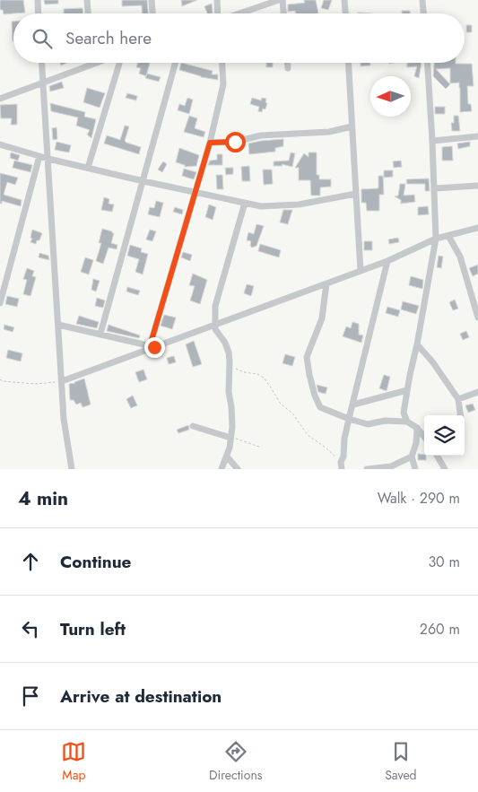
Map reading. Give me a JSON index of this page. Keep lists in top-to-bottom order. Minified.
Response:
{"north":"left","page":{"search":"Search here","heading":["4 min","Walk · 290 m"],"list":[["Continue","30 m"],["Turn left","260 m"],"Arrive at destination"],"nav":["Map","Directions","Saved"]}}
